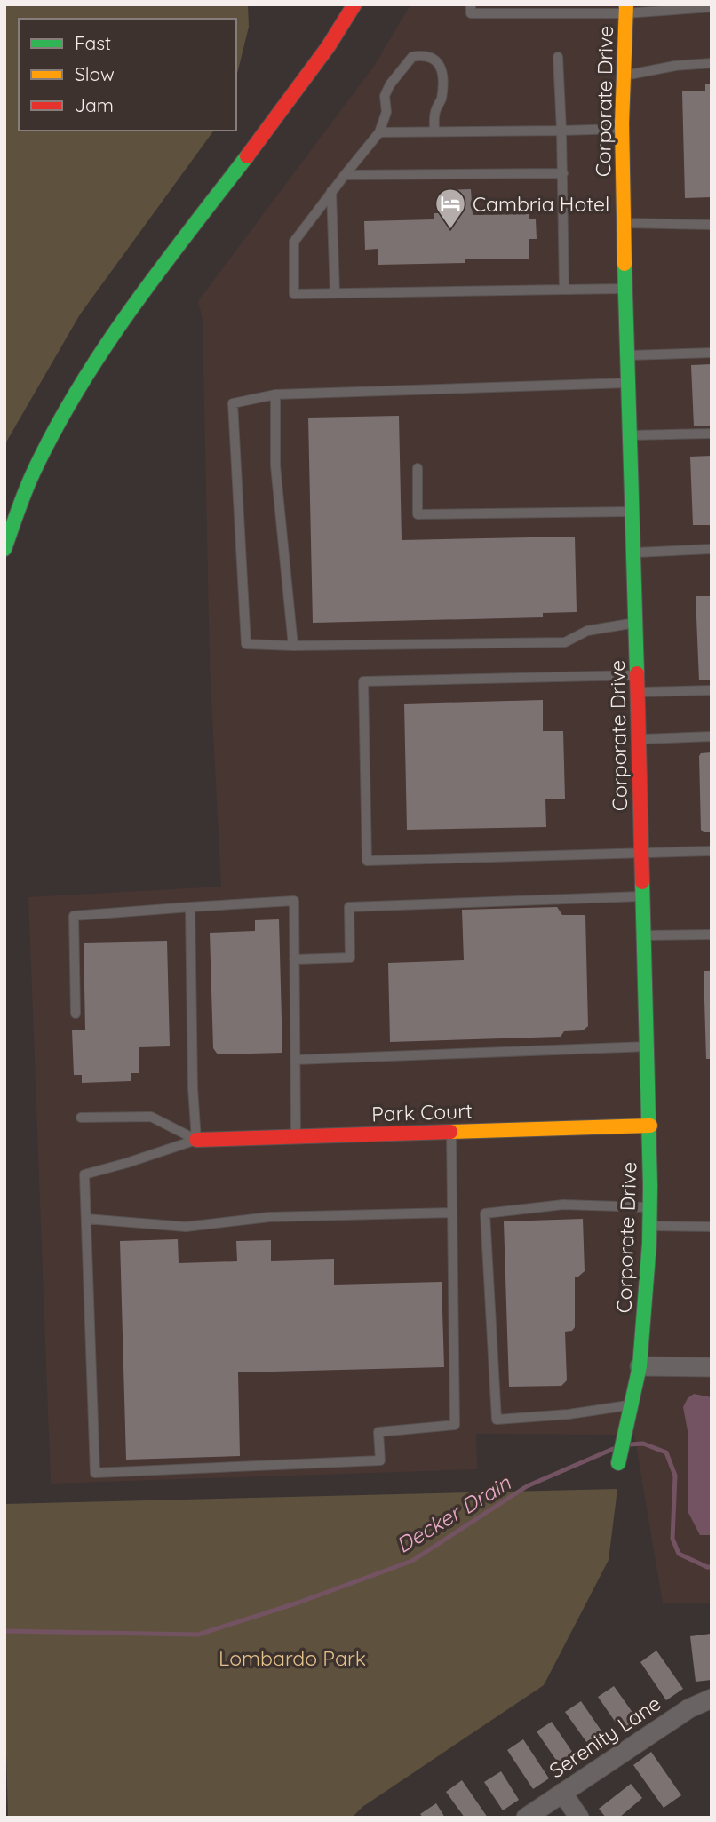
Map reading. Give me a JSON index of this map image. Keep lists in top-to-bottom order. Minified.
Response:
{"streets":{"main road":["Corporate Drive","Park Court"],"street":["Serenity Lane"]},"crossings":[["Corporate Drive","Park Court"]],"water":["Decker Drain"],"parks":["Lombardo Park"],"places":{"hotel":["Cambria Hotel"]},"legend":["Fast","Slow","Jam"]}
